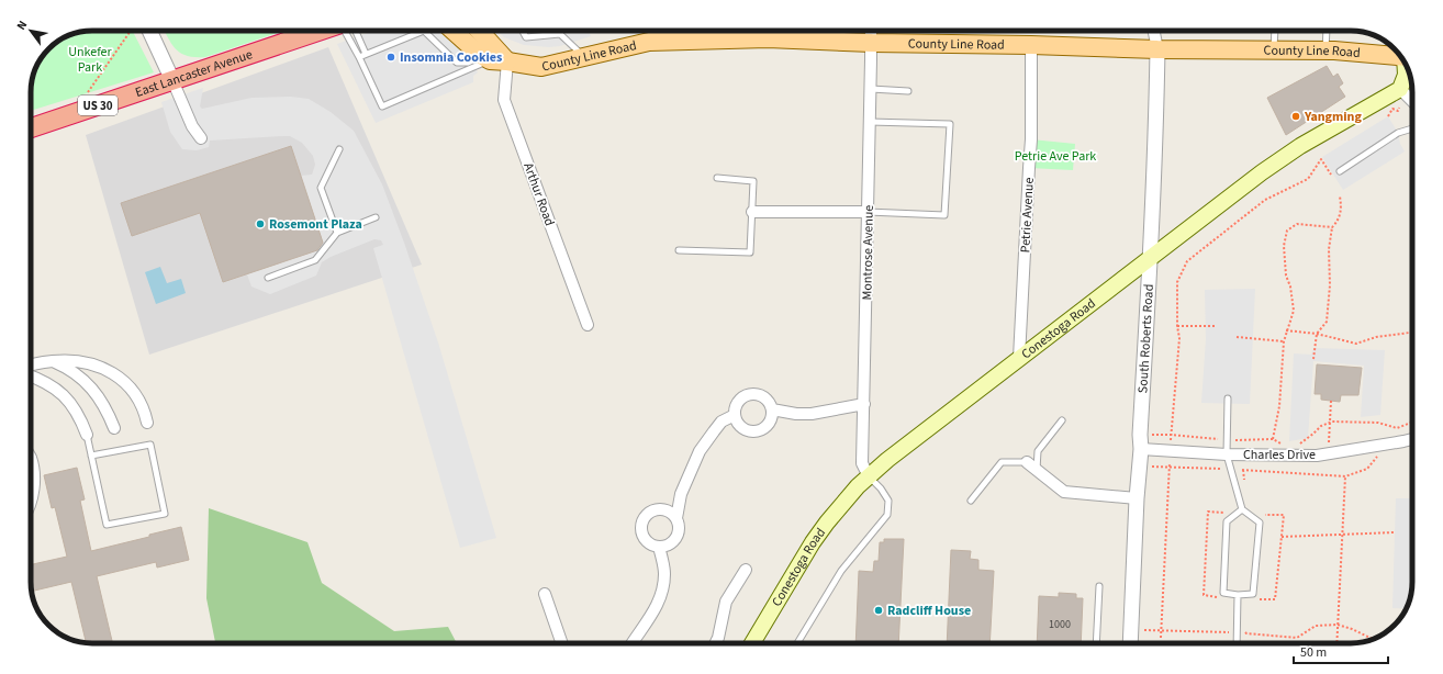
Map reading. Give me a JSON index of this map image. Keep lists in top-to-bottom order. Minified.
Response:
{"streets":{"highway":["East Lancaster Avenue","US 30"],"main road":["County Line Road","Conestoga Road"],"street":["Arthur Road","Petrie Avenue","Montrose Avenue","South Roberts Road","Charles Drive"]},"crossings":[["County Line Road","Arthur Road"],["County Line Road","Petrie Avenue"],["County Line Road","Montrose Avenue"],["County Line Road","South Roberts Road"],["Petrie Avenue","Conestoga Road"],["Montrose Avenue","Conestoga Road"],["Conestoga Road","South Roberts Road"],["South Roberts Road","Charles Drive"]],"parks":["Unkefer Park","Petrie Ave Park"],"places":["Insomnia Cookies","Yangming","Rosemont Plaza","Radcliff House"],"house_numbers":["1000"],"scale_bar":"50 m","north":"top left"}
